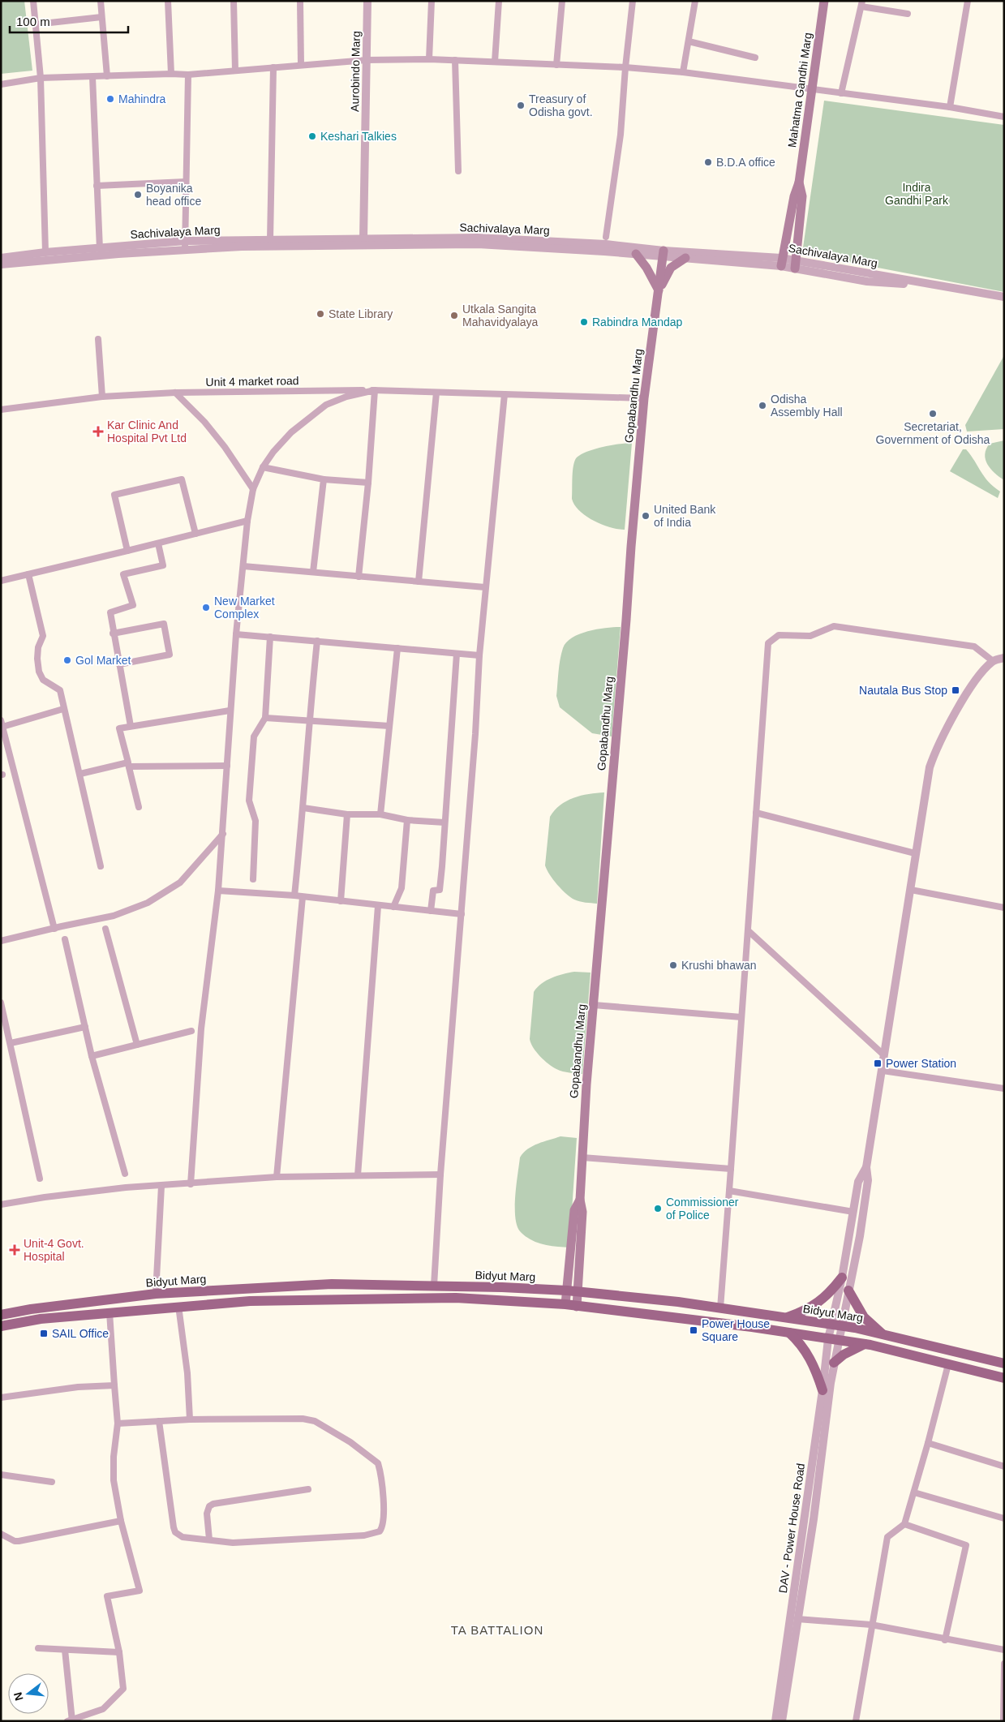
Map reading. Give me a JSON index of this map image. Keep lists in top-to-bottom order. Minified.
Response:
{"streets":{"main road":["Mahatma Gandhi Marg","Gopabandhu Marg","Bidyut Marg"],"street":["Aurobindo Marg","Sachivalaya Marg","Unit 4 market road","DAV - Power House Road"]},"crossings":[["Aurobindo Marg","Sachivalaya Marg"],["Mahatma Gandhi Marg","Sachivalaya Marg"],["Sachivalaya Marg","Gopabandhu Marg"],["Unit 4 market road","Gopabandhu Marg"],["Gopabandhu Marg","Bidyut Marg"]],"districts":["TA BATTALION"],"parks":["Indira Gandhi Park"],"places":{"other":["Mahindra","Treasury of Odisha govt.","Keshari Talkies","B.D.A office","Boyanika head office","State Library","Utkala Sangita Mahavidyalaya","Rabindra Mandap","Odisha Assembly Hall","Secretariat, Government of Odisha","United Bank of India","New Market Complex","Gol Market","Krushi bhawan","Commissioner of Police"],"health":["Kar Clinic And Hospital Pvt Ltd","Unit-4 Govt. Hospital"],"transit":["Nautala Bus Stop","Power Station","Power House Square","SAIL Office"]},"scale_bar":"100 m","north":"left"}
